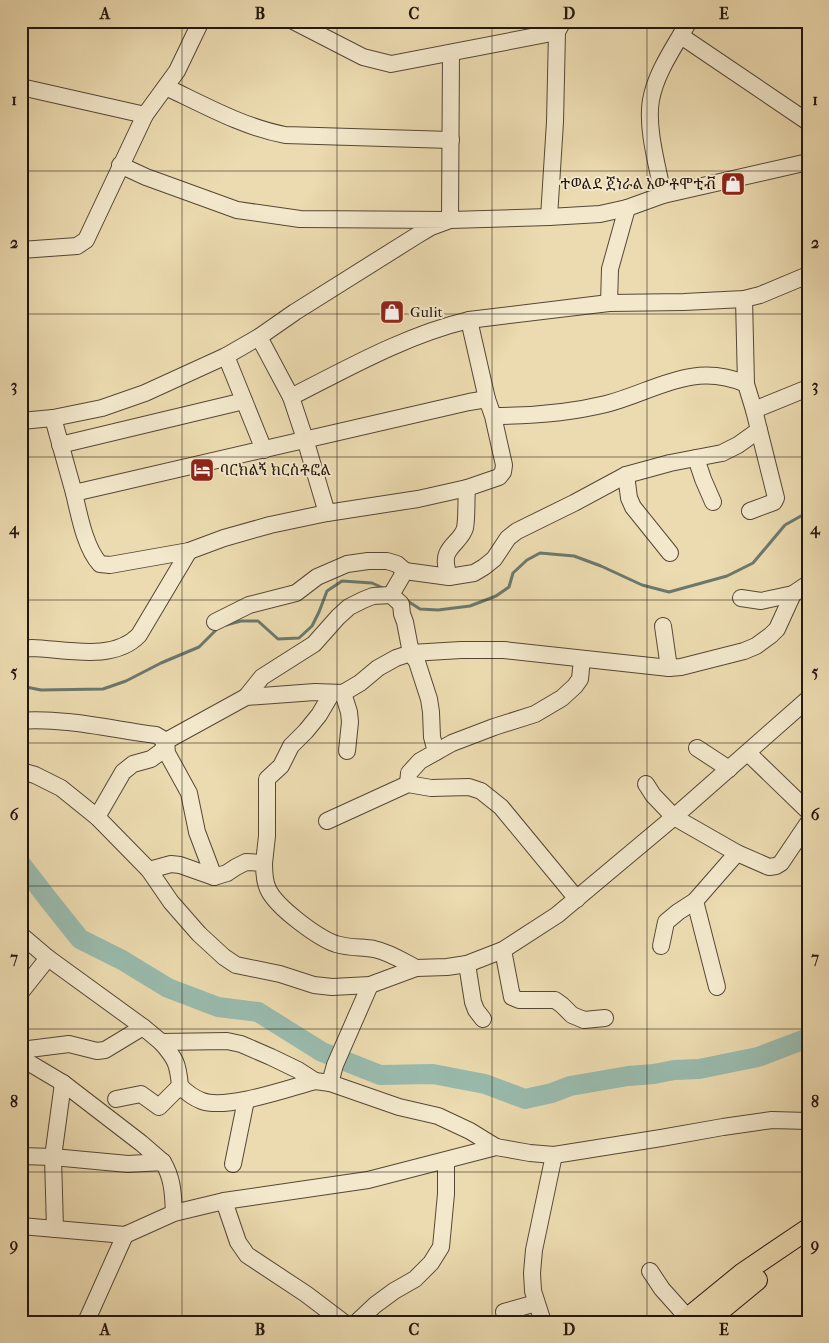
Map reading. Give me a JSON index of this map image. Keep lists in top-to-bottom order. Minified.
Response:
{"places":{"shop":["ተወልደ ጀነራል አውቶሞቲቭ","Gulit"],"hotel":["ባርክልኝ ክርስቶፎል"]},"grid":{"columns":["A","B","C","D","E"],"rows":["1","2","3","4","5","6","7","8","9"]}}
